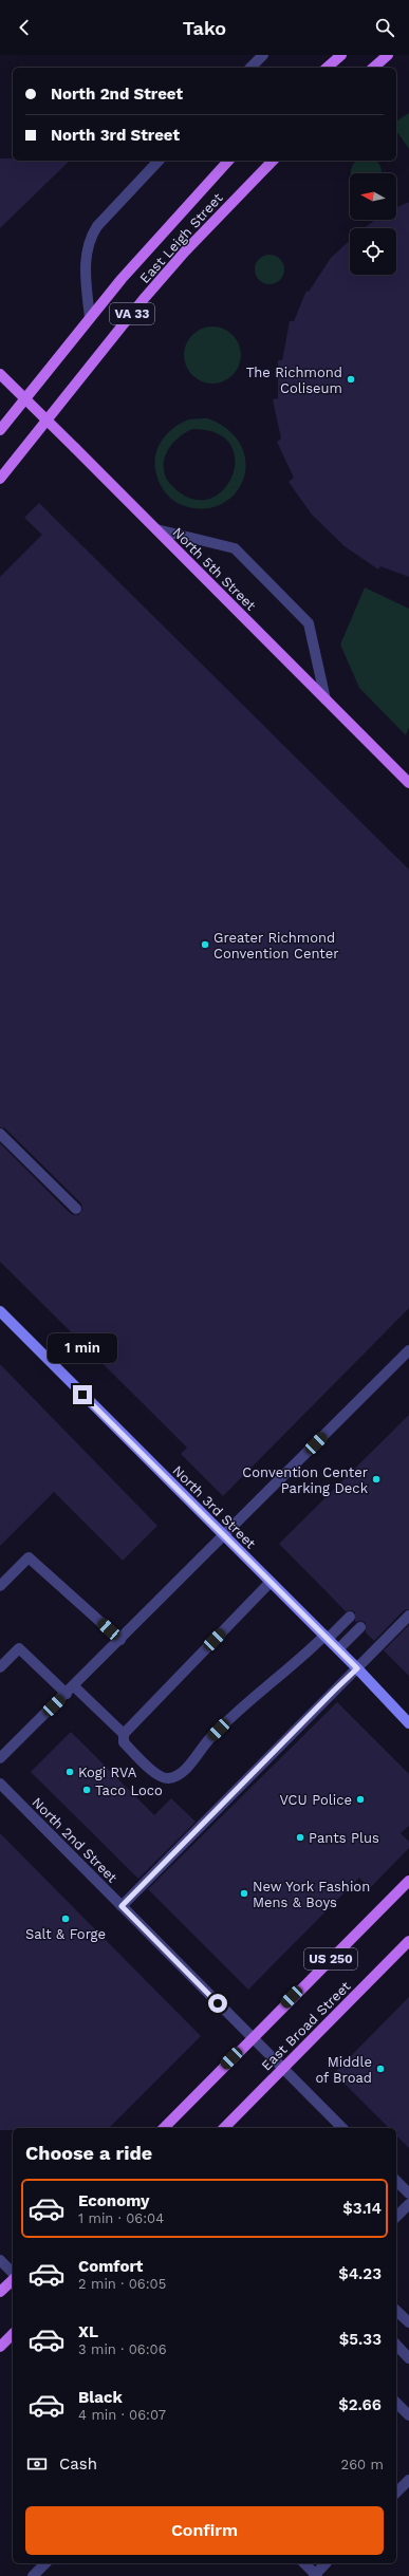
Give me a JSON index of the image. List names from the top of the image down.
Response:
{
  "streets": {
    "main road": [
      "East Leigh Street",
      "VA 33",
      "North 5th Street",
      "North 3rd Street",
      "US 250",
      "East Broad Street"
    ],
    "street": ["North 2nd Street"]
  },
  "crossings": [
    ["North 2nd Street", "East Broad Street"]
  ],
  "places": [
    "The Richmond Coliseum",
    "Greater Richmond Convention Center",
    "Convention Center Parking Deck",
    "Kogi RVA",
    "Taco Loco",
    "VCU Police",
    "Pants Plus",
    "New York Fashion Mens & Boys",
    "Salt & Forge",
    "Middle of Broad"
  ],
  "north": "left",
  "page": {
    "header": "Tako",
    "banner": ["North 2nd Street", "North 3rd Street"],
    "bubble": "1 min",
    "heading": "Choose a ride",
    "list": [
      {
        "name": "Economy",
        "note": "1 min · 06:04",
        "value": "$3.14"
      },
      {
        "name": "Comfort",
        "note": "2 min · 06:05",
        "value": "$4.23"
      },
      {
        "name": "XL",
        "note": "3 min · 06:06",
        "value": "$5.33"
      },
      {
        "name": "Black",
        "note": "4 min · 06:07",
        "value": "$2.66"
      }
    ],
    "pay": ["Cash", "260 m"],
    "buttons": "Confirm"
  }
}
